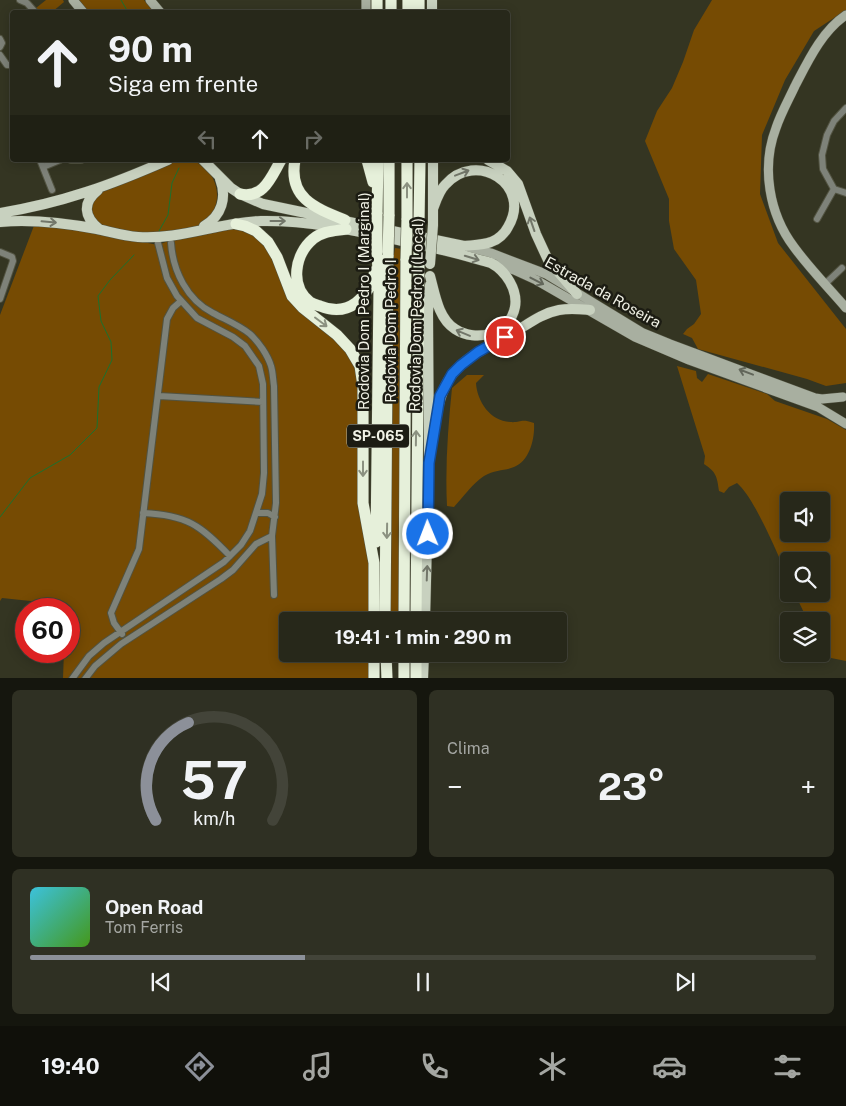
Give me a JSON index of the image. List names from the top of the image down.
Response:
{
  "streets": {
    "highway": ["Rodovia Dom Pedro I (Marginal)", "Rodovia Dom Pedro I", "SP-065"],
    "main road": ["Rodovia Dom Pedro I (Local)"],
    "street": ["Estrada da Roseira"]
  },
  "crossings": [
    ["Rodovia Dom Pedro I (Marginal)", "Rodovia Dom Pedro I"],
    ["Rodovia Dom Pedro I (Marginal)", "SP-065"]
  ],
  "page": {
    "turn": ["90 m", "Siga em frente"],
    "limit": "60",
    "trip": "19:41 · 1 min · 290 m",
    "tile": "Clima",
    "heat": ["−", "23°", "+"],
    "song": ["Open Road", "Tom Ferris"],
    "tabs": "19:40",
    "gauge": ["57", "km/h"]
  }
}
